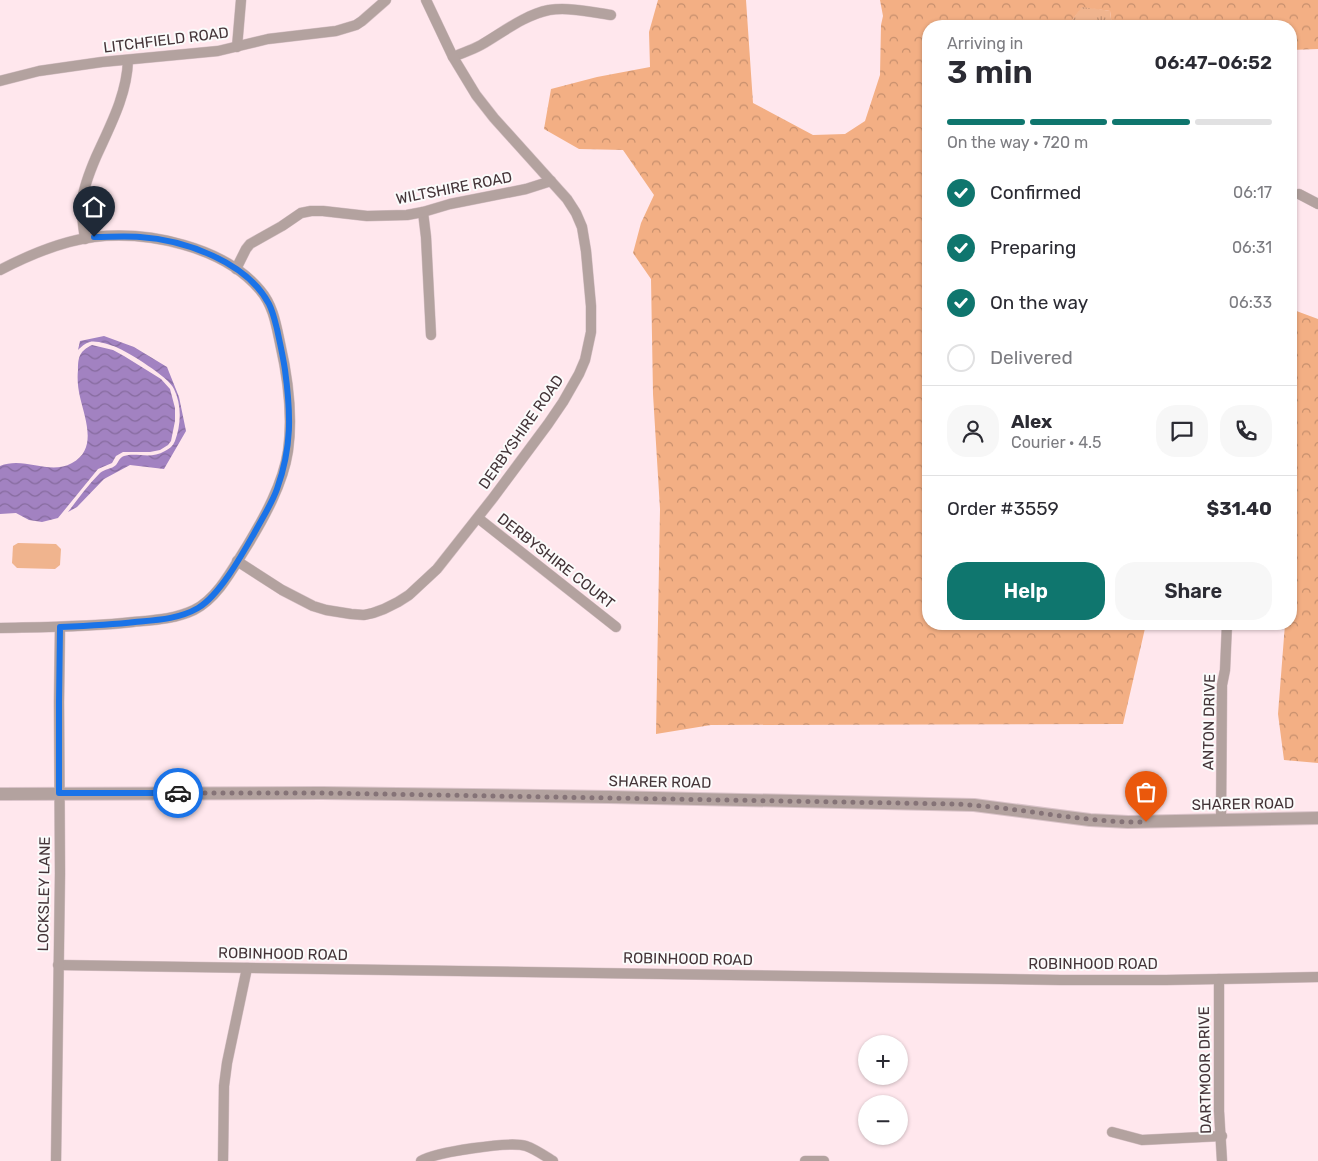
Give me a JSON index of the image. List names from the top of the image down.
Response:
{
  "streets": {
    "street": [
      "LITCHFIELD ROAD",
      "WILTSHIRE ROAD",
      "DERBYSHIRE ROAD",
      "DERBYSHIRE COURT",
      "ANTON DRIVE",
      "SHARER ROAD",
      "LOCKSLEY LANE",
      "ROBINHOOD ROAD",
      "DARTMOOR DRIVE"
    ]
  },
  "crossings": [
    ["WILTSHIRE ROAD", "DERBYSHIRE ROAD"],
    ["DERBYSHIRE ROAD", "DERBYSHIRE COURT"],
    ["ANTON DRIVE", "SHARER ROAD"],
    ["SHARER ROAD", "LOCKSLEY LANE"],
    ["LOCKSLEY LANE", "ROBINHOOD ROAD"],
    ["ROBINHOOD ROAD", "DARTMOOR DRIVE"]
  ],
  "page": {
    "heading": ["3 min", "Arriving in", "06:47–06:52"],
    "panel": [
      "Alex",
      "Courier · 4.5",
      "Order #3559",
      "$31.40"
    ],
    "bar": "On the way · 720 m",
    "list": [
      ["Confirmed", "06:17"],
      ["Preparing", "06:31"],
      ["On the way", "06:33"],
      "Delivered"
    ],
    "buttons": ["Help", "Share"],
    "map_buttons": ["+", "−"]
  }
}
